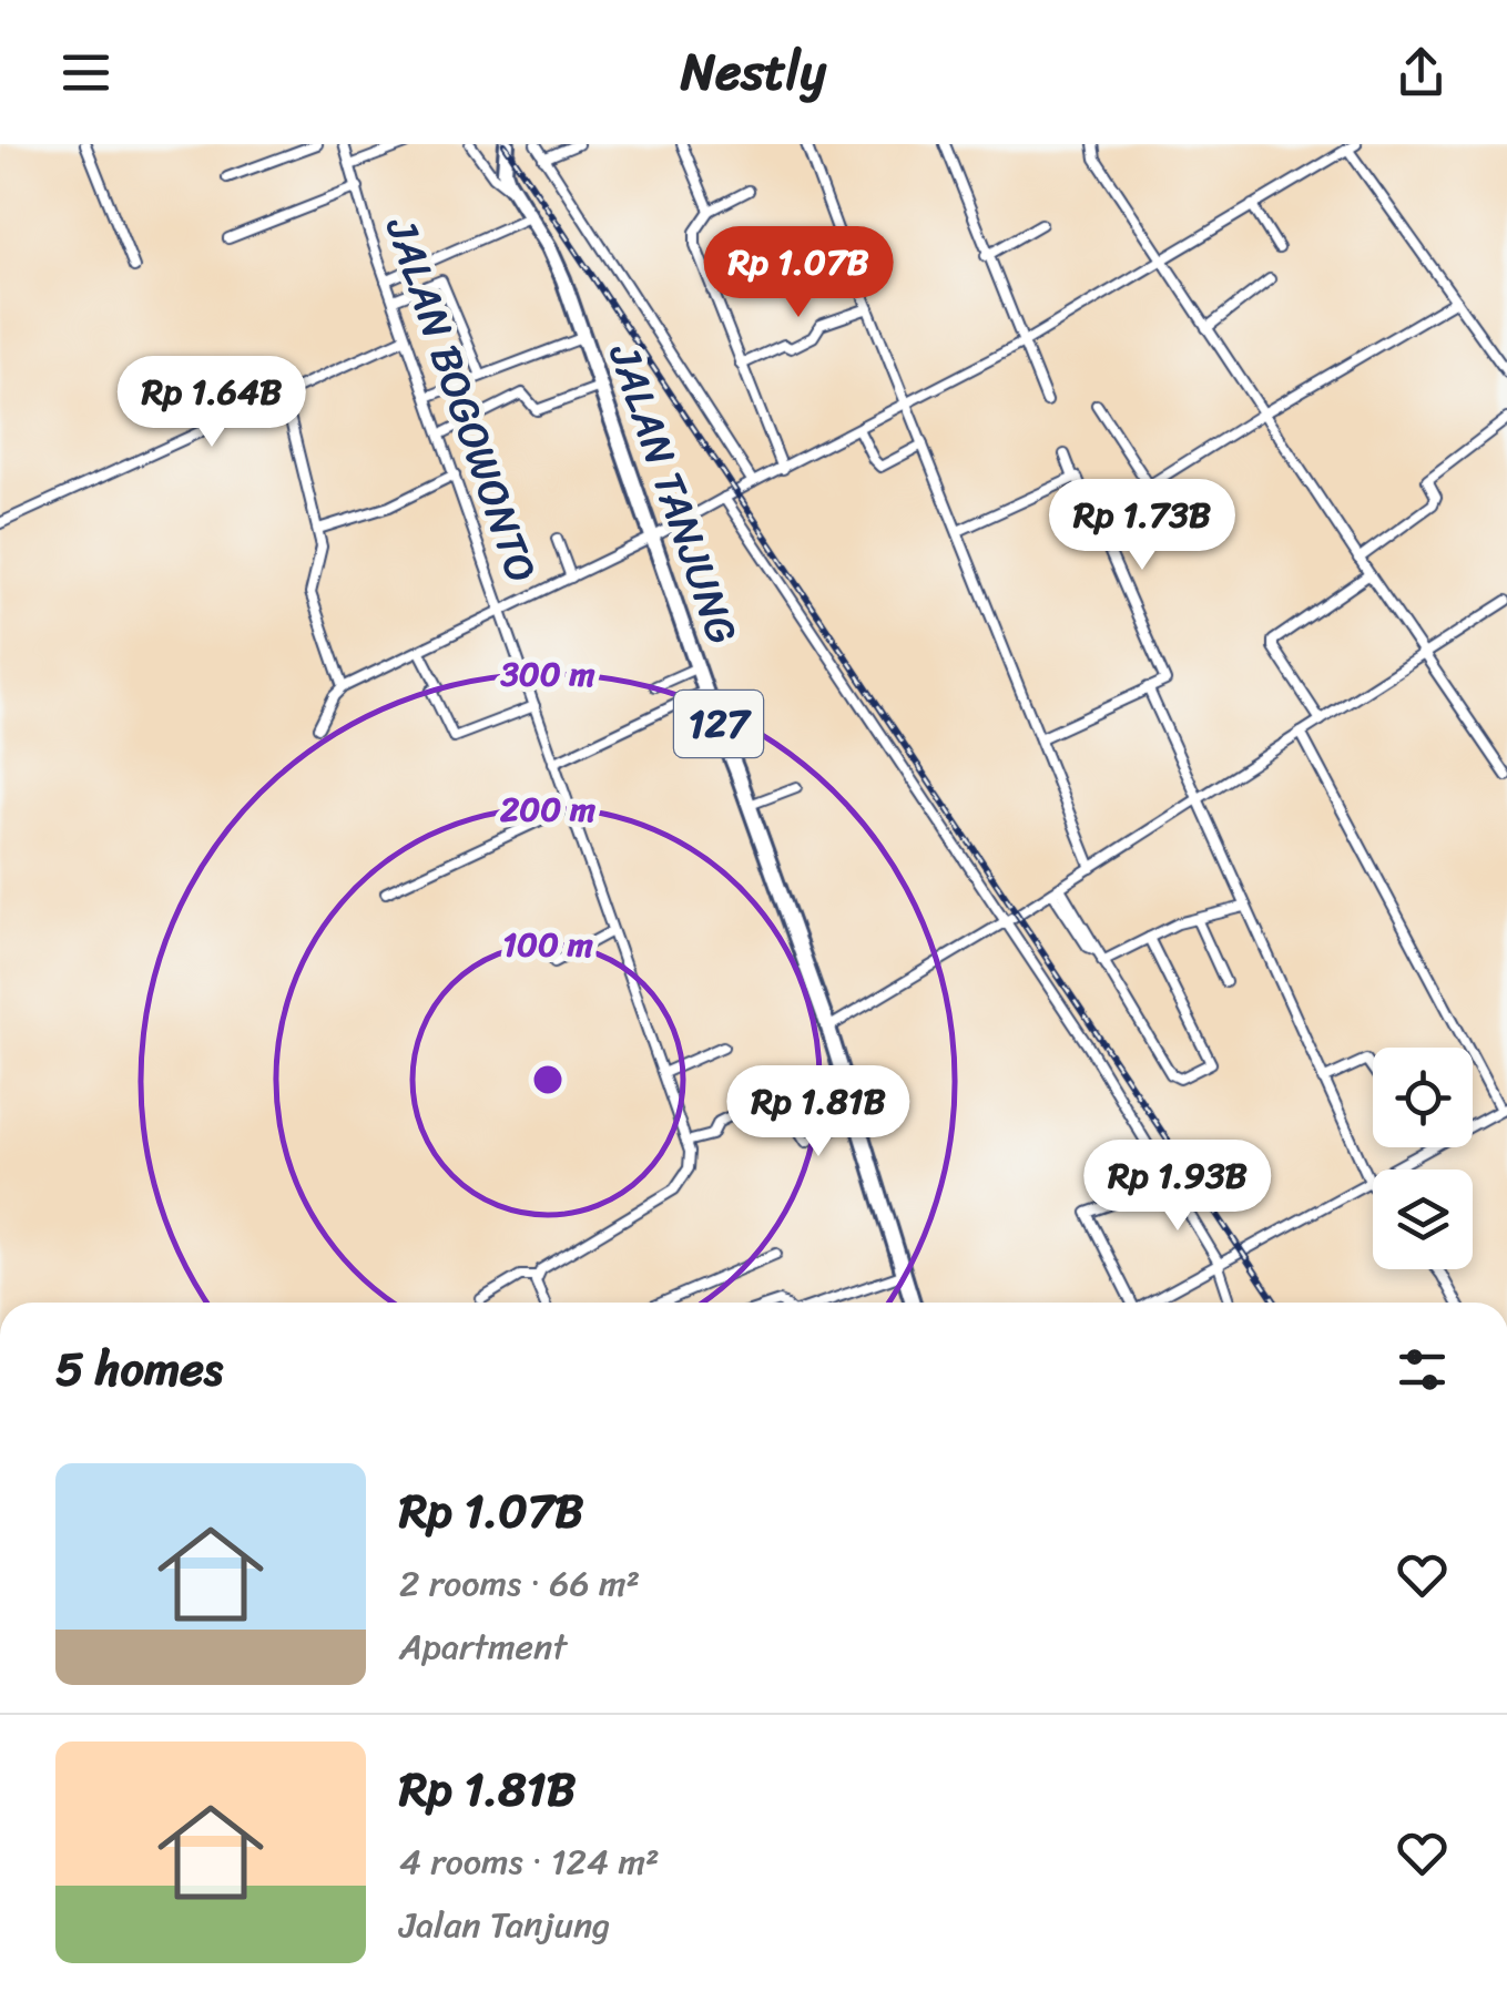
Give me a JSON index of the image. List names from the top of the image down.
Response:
{
  "streets": {
    "main road": ["JALAN TANJUNG", "127"],
    "street": ["JALAN BOGOWONTO"]
  },
  "crossings": [
    ["JALAN BOGOWONTO", "JALAN TANJUNG"]
  ],
  "page": {
    "header": "Nestly",
    "price": [
      "Rp 1.07B",
      "Rp 1.64B",
      "Rp 1.73B",
      "Rp 1.81B",
      "Rp 1.93B"
    ],
    "heading": "5 homes",
    "list": [
      {
        "name": "Rp 1.07B",
        "note": "2 rooms · 66 m² · Apartment"
      },
      {
        "name": "Rp 1.81B",
        "note": "4 rooms · 124 m² · Jalan Tanjung"
      }
    ]
  },
  "rings": ["300 m", "200 m", "100 m"]
}
